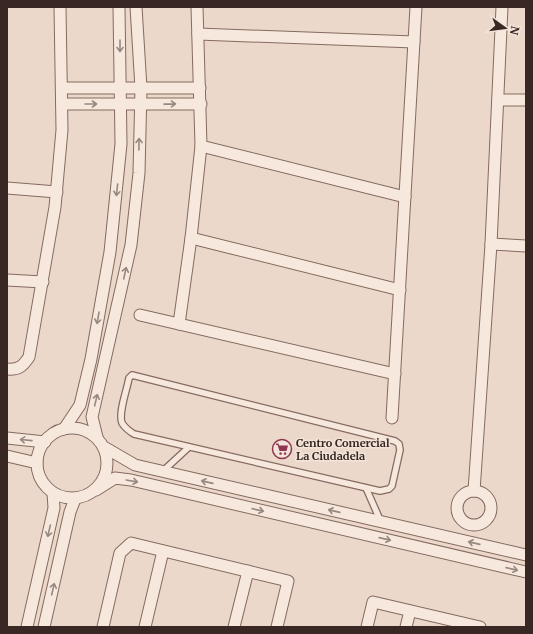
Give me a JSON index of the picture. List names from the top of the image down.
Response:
{
  "places": {
    "supermarket": ["Centro Comercial La Ciudadela"]
  },
  "north": "right"
}
